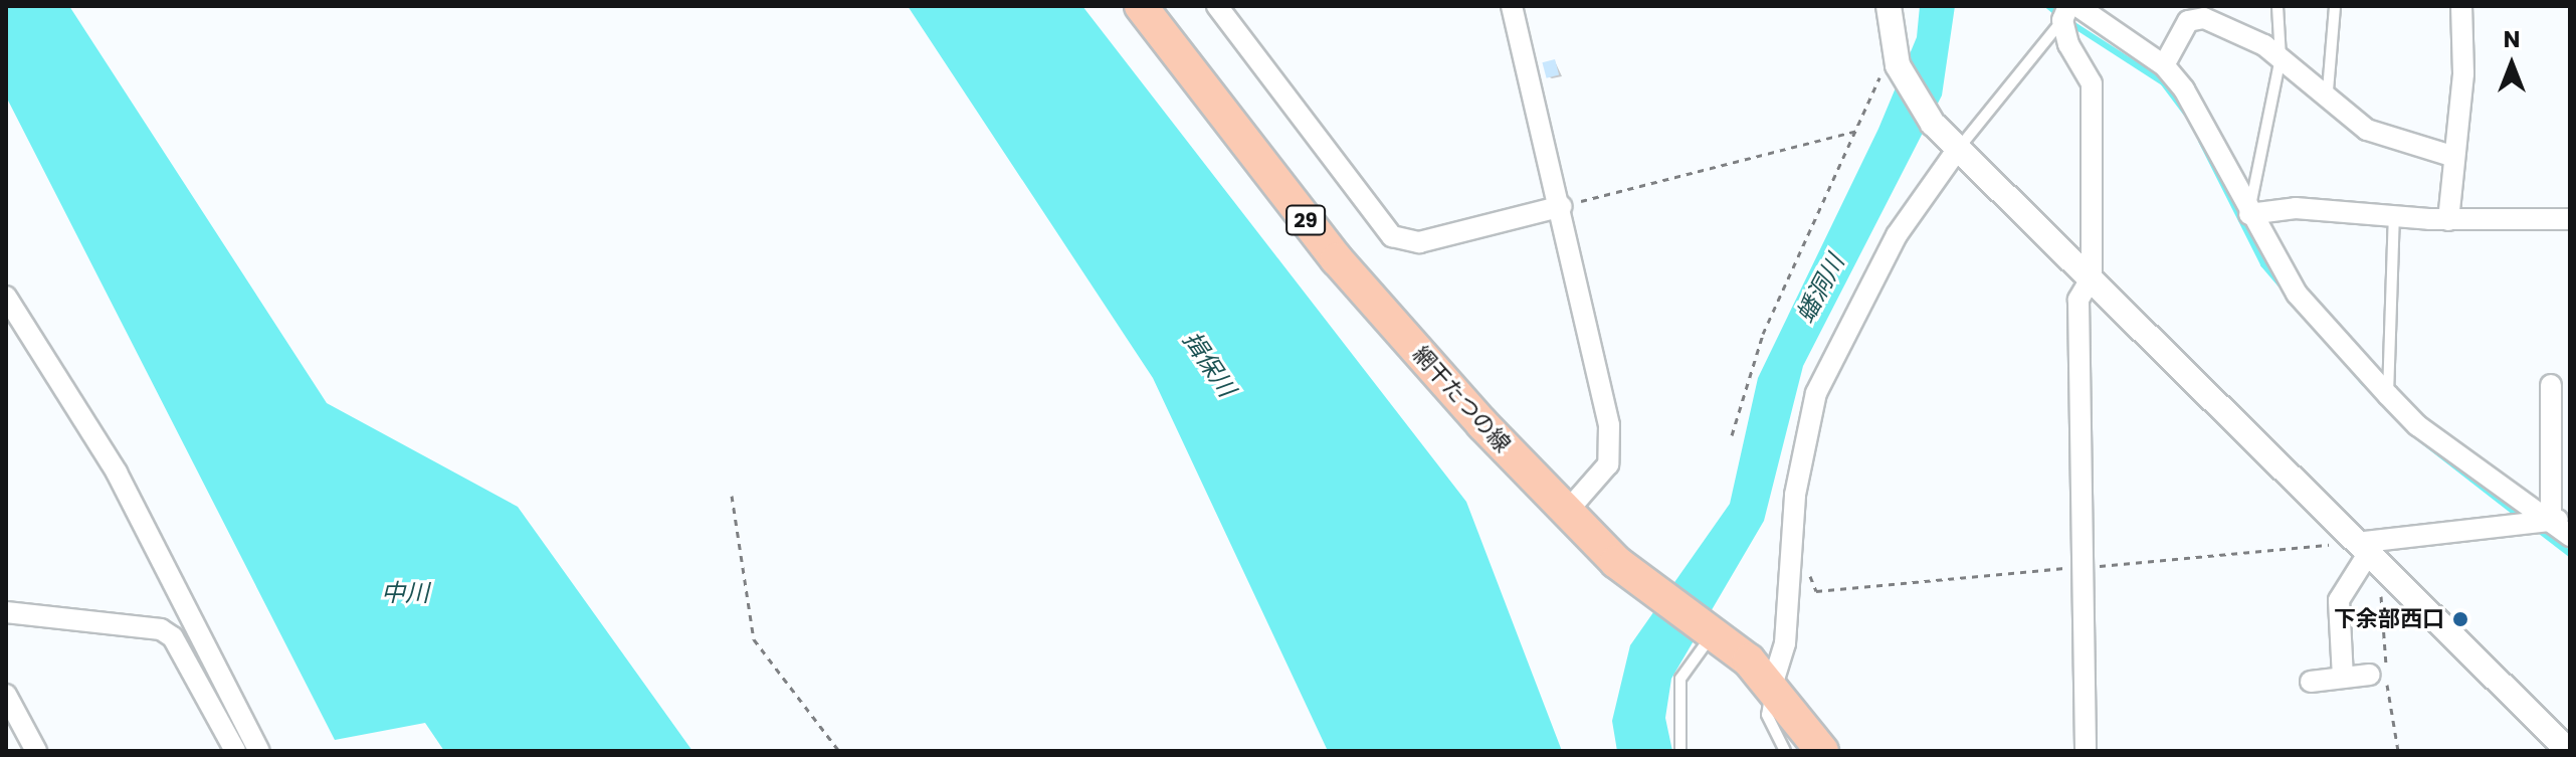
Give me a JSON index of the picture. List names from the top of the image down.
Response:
{
  "streets": {
    "main road": ["29", "網干たつの線"]
  },
  "water": ["蟠洞川", "揖保川", "中川"],
  "places": ["下余部西口"],
  "north": "top"
}
